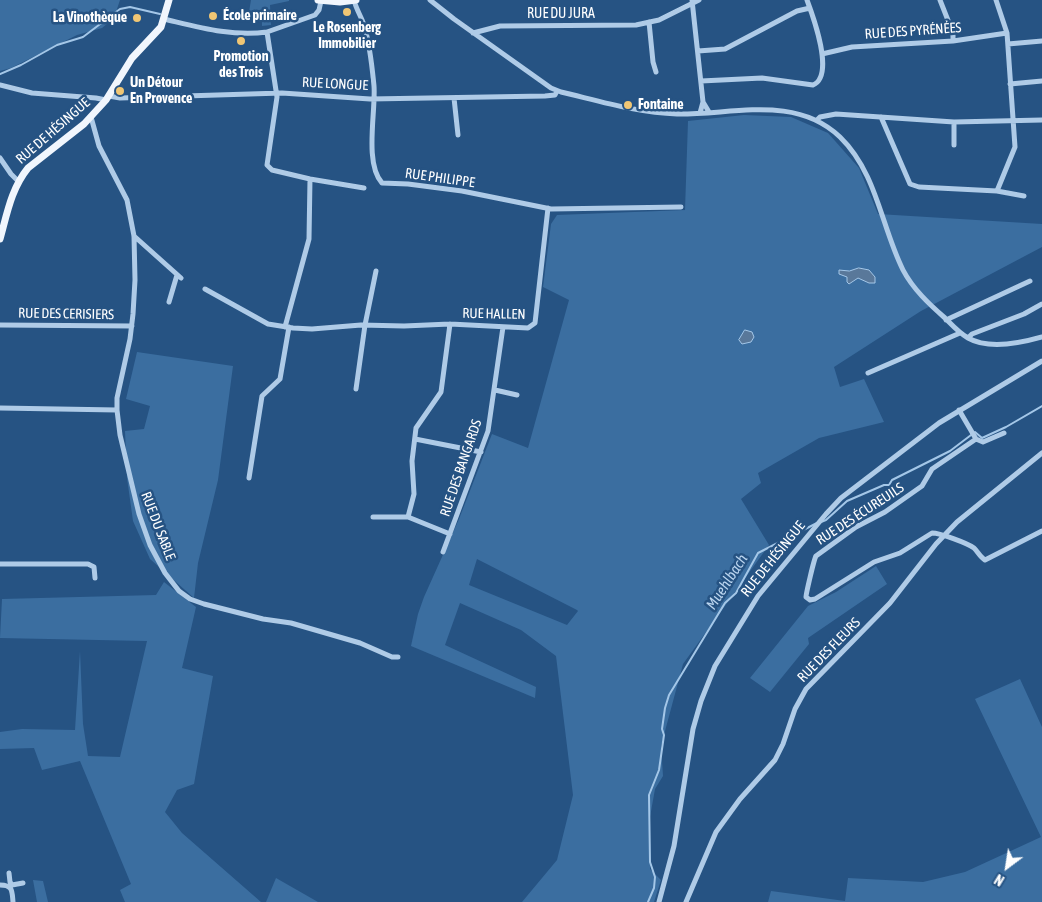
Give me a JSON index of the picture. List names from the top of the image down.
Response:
{
  "streets": {
    "main road": ["RUE DE HÉSINGUE"],
    "street": [
      "RUE DU JURA",
      "RUE DES PYRÉNÉES",
      "RUE LONGUE",
      "RUE PHILIPPE",
      "RUE DES CERISIERS",
      "RUE HALLEN",
      "RUE DES BANGARDS",
      "RUE DES ÉCUREUILS",
      "RUE DU SABLE",
      "RUE DES FLEURS"
    ]
  },
  "crossings": [
    ["RUE LONGUE", "RUE DE HÉSINGUE"],
    ["RUE LONGUE", "RUE PHILIPPE"],
    ["RUE DE HÉSINGUE", "RUE DU SABLE"],
    ["RUE PHILIPPE", "RUE HALLEN"],
    ["RUE DES CERISIERS", "RUE DU SABLE"],
    ["RUE HALLEN", "RUE DES BANGARDS"],
    ["RUE DES ÉCUREUILS", "RUE DES FLEURS"]
  ],
  "water": ["Muehlbach"],
  "places": [
    "Le Rosenberg Immobilier",
    "École primaire",
    "La Vinothèque",
    "Promotion des Trois",
    "Un Détour En Provence",
    "Fontaine"
  ],
  "north": "bottom left"
}
